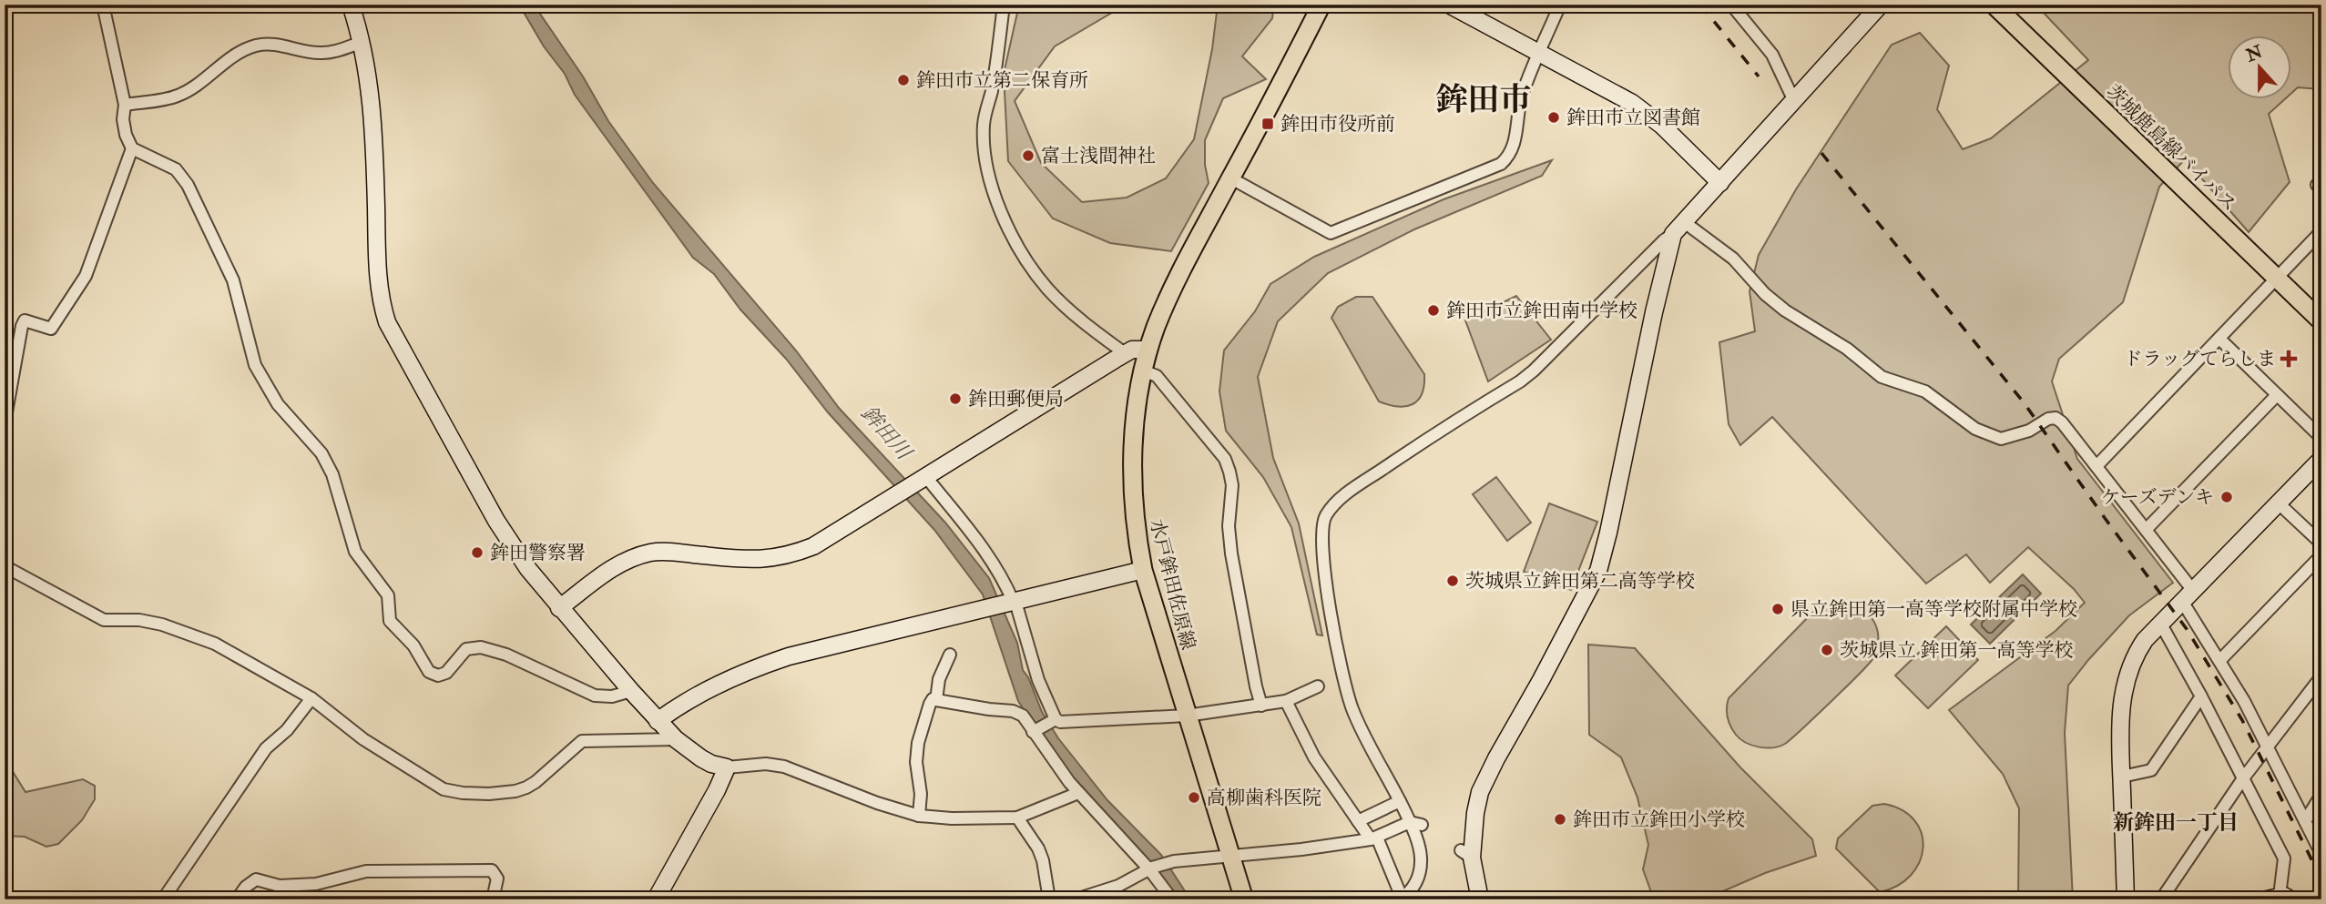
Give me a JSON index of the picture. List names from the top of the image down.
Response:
{
  "streets": {
    "main road": ["茨城鹿島線バイパス", "水戸鉾田佐原線"]
  },
  "districts": ["鉾田市", "新鉾田一丁目"],
  "water": ["鉾田川"],
  "places": {
    "other": [
      "鉾田市立第二保育所",
      "鉾田市立図書館",
      "富士浅間神社",
      "鉾田市立鉾田南中学校",
      "鉾田郵便局",
      "ケーズデンキ",
      "鉾田警察署",
      "茨城県立鉾田第二高等学校",
      "県立鉾田第一高等学校附属中学校",
      "茨城県立 鉾田第一高等学校",
      "高柳歯科医院",
      "鉾田市立鉾田小学校"
    ],
    "transit": ["鉾田市役所前"],
    "health": ["ドラッグてらしま"]
  },
  "north": "top"
}
